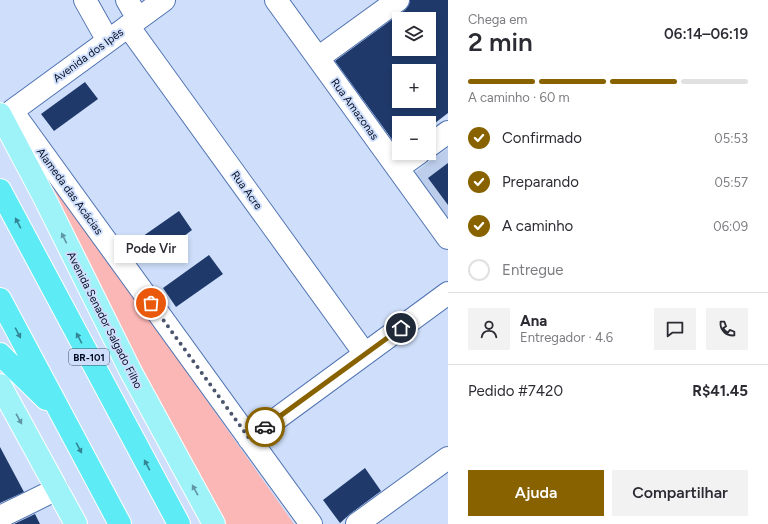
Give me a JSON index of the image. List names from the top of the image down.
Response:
{
  "streets": {
    "highway": ["BR-101"],
    "main road": ["Avenida Senador Salgado Filho"],
    "street": [
      "Avenida dos Ipês",
      "Rua Amazonas",
      "Rua Acre",
      "Alameda das Acácias"
    ]
  },
  "crossings": [
    ["Avenida dos Ipês", "Rua Acre"],
    ["Avenida dos Ipês", "Alameda das Acácias"],
    ["Avenida dos Ipês", "Avenida Senador Salgado Filho"],
    ["Alameda das Acácias", "Avenida Senador Salgado Filho"]
  ],
  "places": ["Pode Vir"],
  "page": {
    "heading": ["2 min", "Chega em", "06:14–06:19"],
    "panel": [
      "Ana",
      "Entregador · 4.6",
      "Pedido #7420",
      "R$41.45"
    ],
    "map_buttons": ["+", "−"],
    "bar": "A caminho · 60 m",
    "list": [
      ["Confirmado", "05:53"],
      ["Preparando", "05:57"],
      ["A caminho", "06:09"],
      "Entregue"
    ],
    "bubble": "Pode Vir",
    "buttons": ["Ajuda", "Compartilhar"]
  }
}
